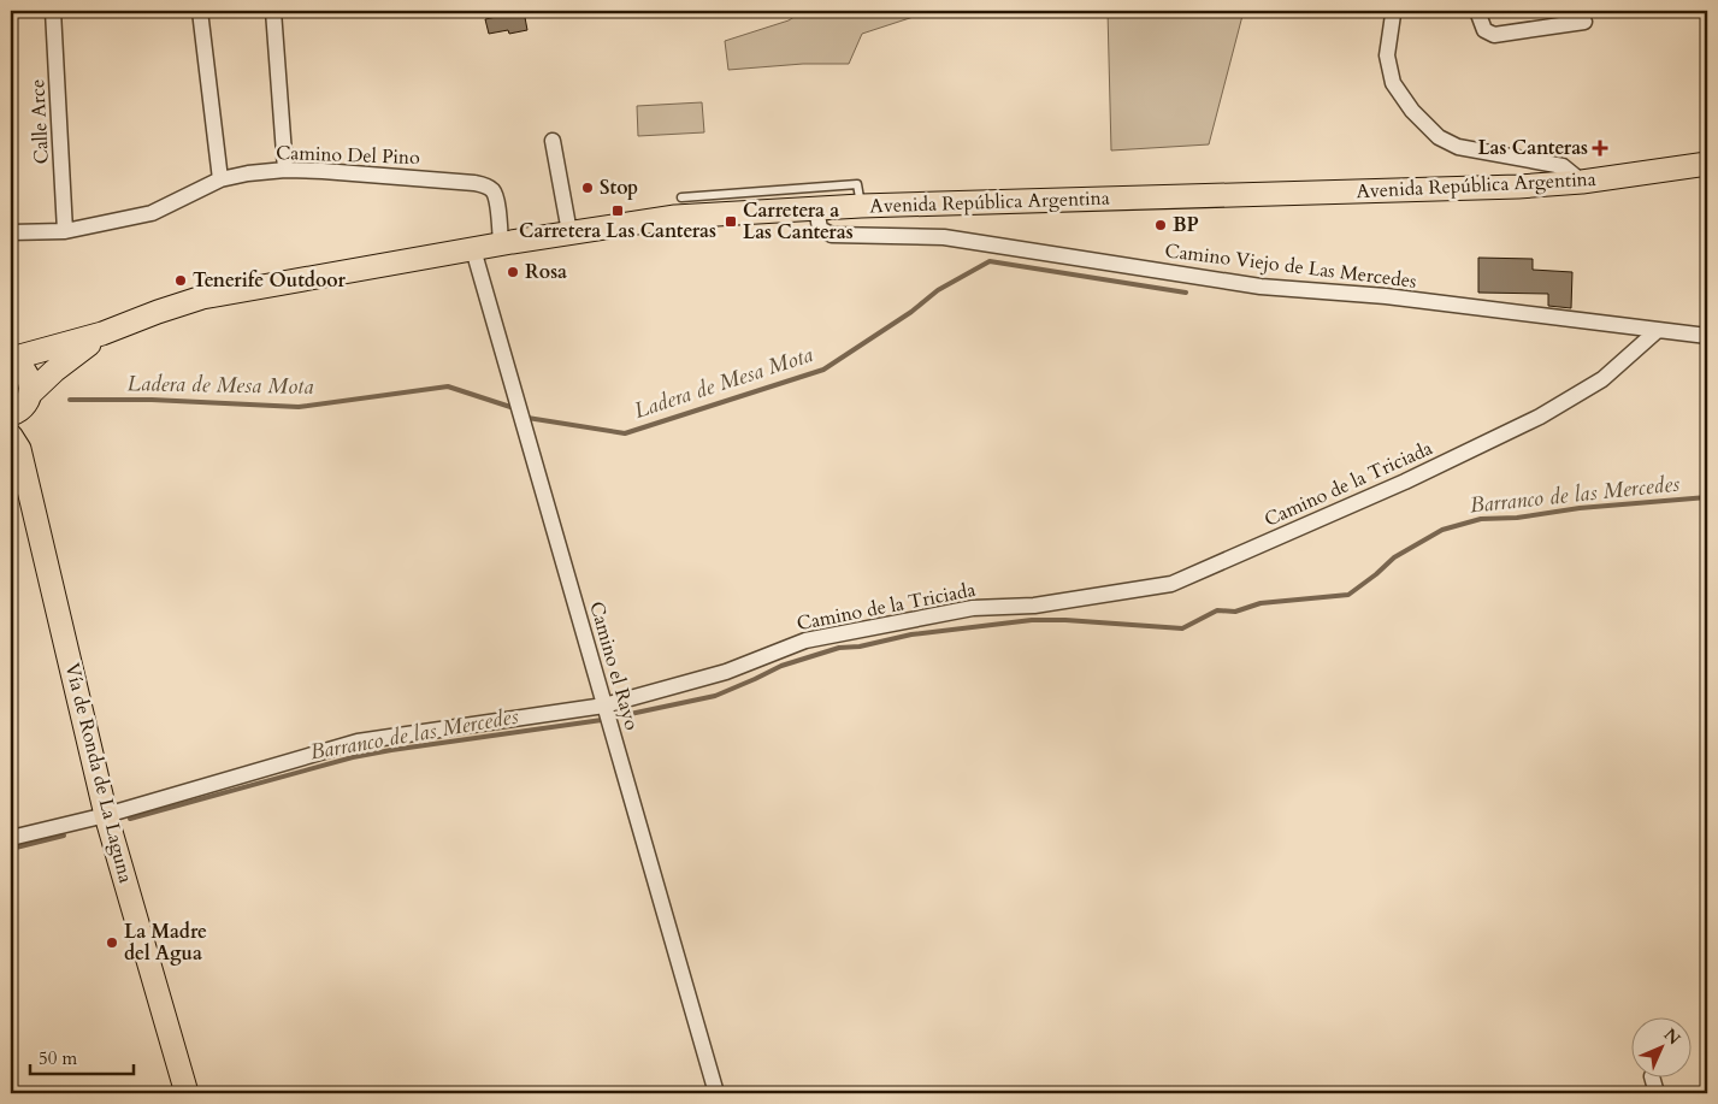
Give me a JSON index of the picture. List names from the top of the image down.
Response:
{
  "streets": {
    "main road": ["Avenida República Argentina", "Vía de Ronda de La Laguna"],
    "street": [
      "Calle Arce",
      "Camino Del Pino",
      "Camino Viejo de Las Mercedes",
      "Camino de la Triciada",
      "Camino el Rayo"
    ]
  },
  "crossings": [
    ["Calle Arce", "Camino Del Pino"],
    ["Camino Del Pino", "Avenida República Argentina"],
    ["Avenida República Argentina", "Camino Viejo de Las Mercedes"],
    ["Avenida República Argentina", "Camino el Rayo"],
    ["Avenida República Argentina", "Vía de Ronda de La Laguna"],
    ["Camino Viejo de Las Mercedes", "Camino de la Triciada"],
    ["Camino de la Triciada", "Camino el Rayo"],
    ["Camino de la Triciada", "Vía de Ronda de La Laguna"]
  ],
  "water": ["Ladera de Mesa Mota", "Barranco de las Mercedes"],
  "places": {
    "health": ["Las Canteras"],
    "other": [
      "Stop",
      "BP",
      "Rosa",
      "Tenerife Outdoor",
      "La Madre del Agua"
    ],
    "transit": ["Carretera Las Canteras", "Carretera a Las Canteras"]
  },
  "scale_bar": "50 m",
  "north": "top right"
}
